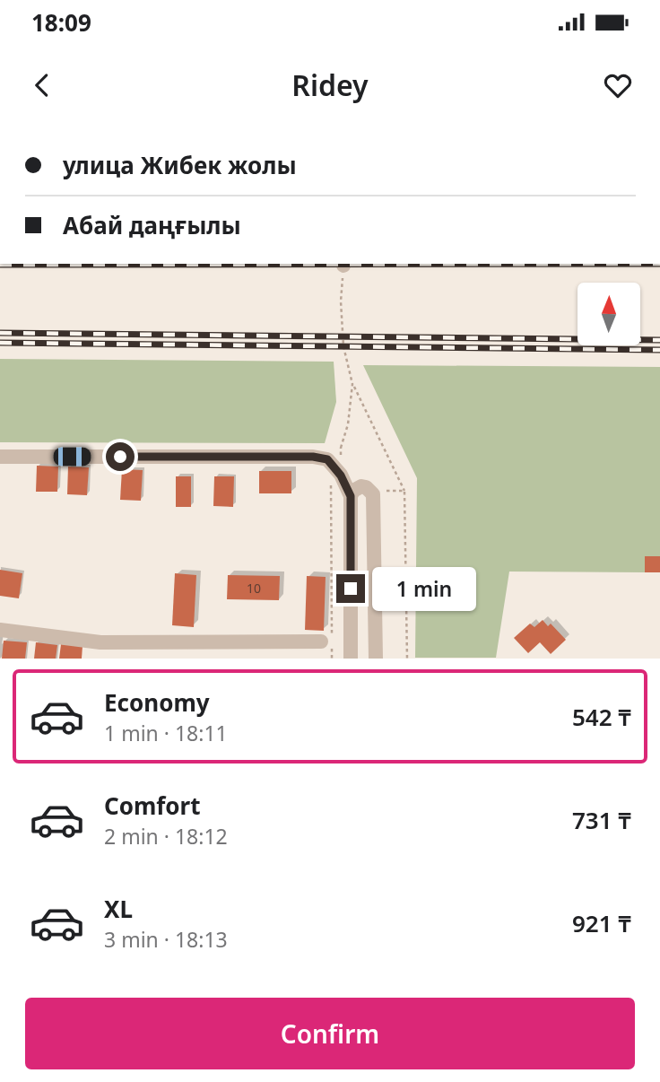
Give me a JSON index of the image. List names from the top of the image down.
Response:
{
  "house_numbers": ["10"],
  "north": "top",
  "page": {
    "status": "18:09",
    "header": "Ridey",
    "banner": ["улица Жибек жолы", "Абай даңғылы"],
    "bubble": "1 min",
    "list": [
      {
        "name": "Economy",
        "note": "1 min · 18:11",
        "value": "542 ₸"
      },
      {
        "name": "Comfort",
        "note": "2 min · 18:12",
        "value": "731 ₸"
      },
      {
        "name": "XL",
        "note": "3 min · 18:13",
        "value": "921 ₸"
      }
    ],
    "buttons": "Confirm"
  }
}
